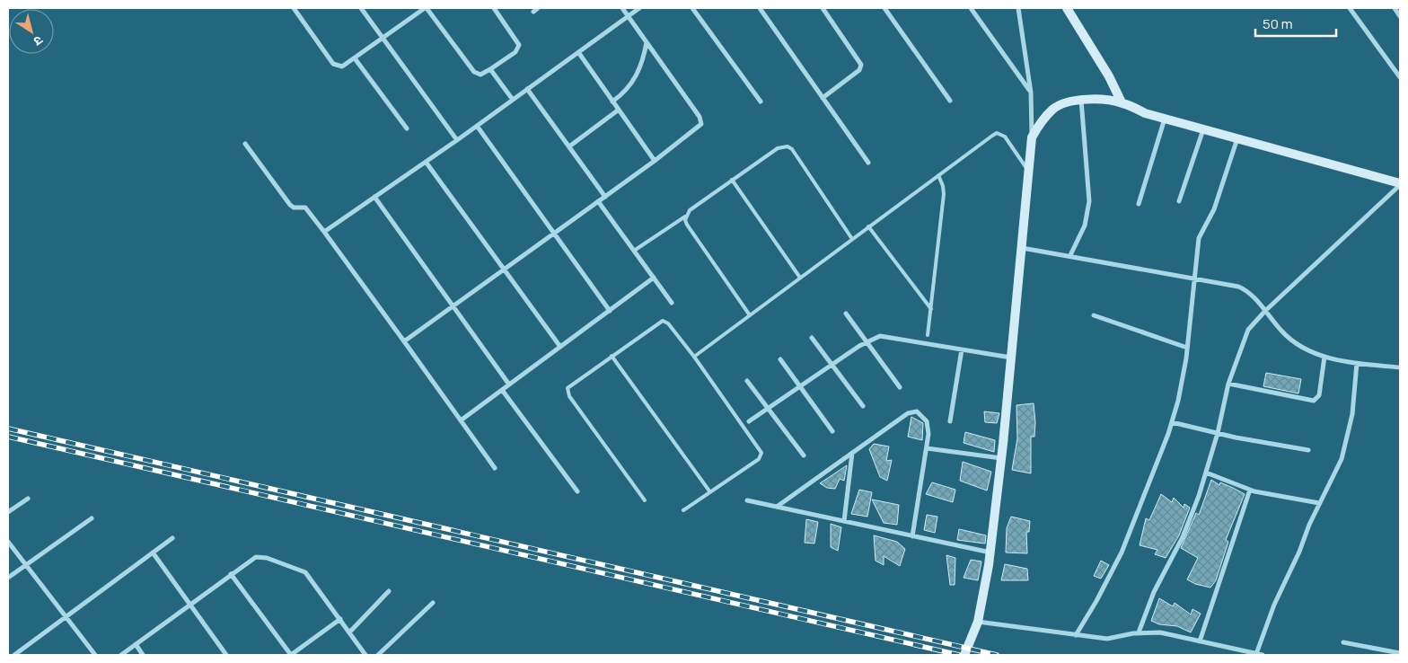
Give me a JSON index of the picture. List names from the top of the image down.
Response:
{
  "scale_bar": "50 m",
  "north": "bottom right"
}
